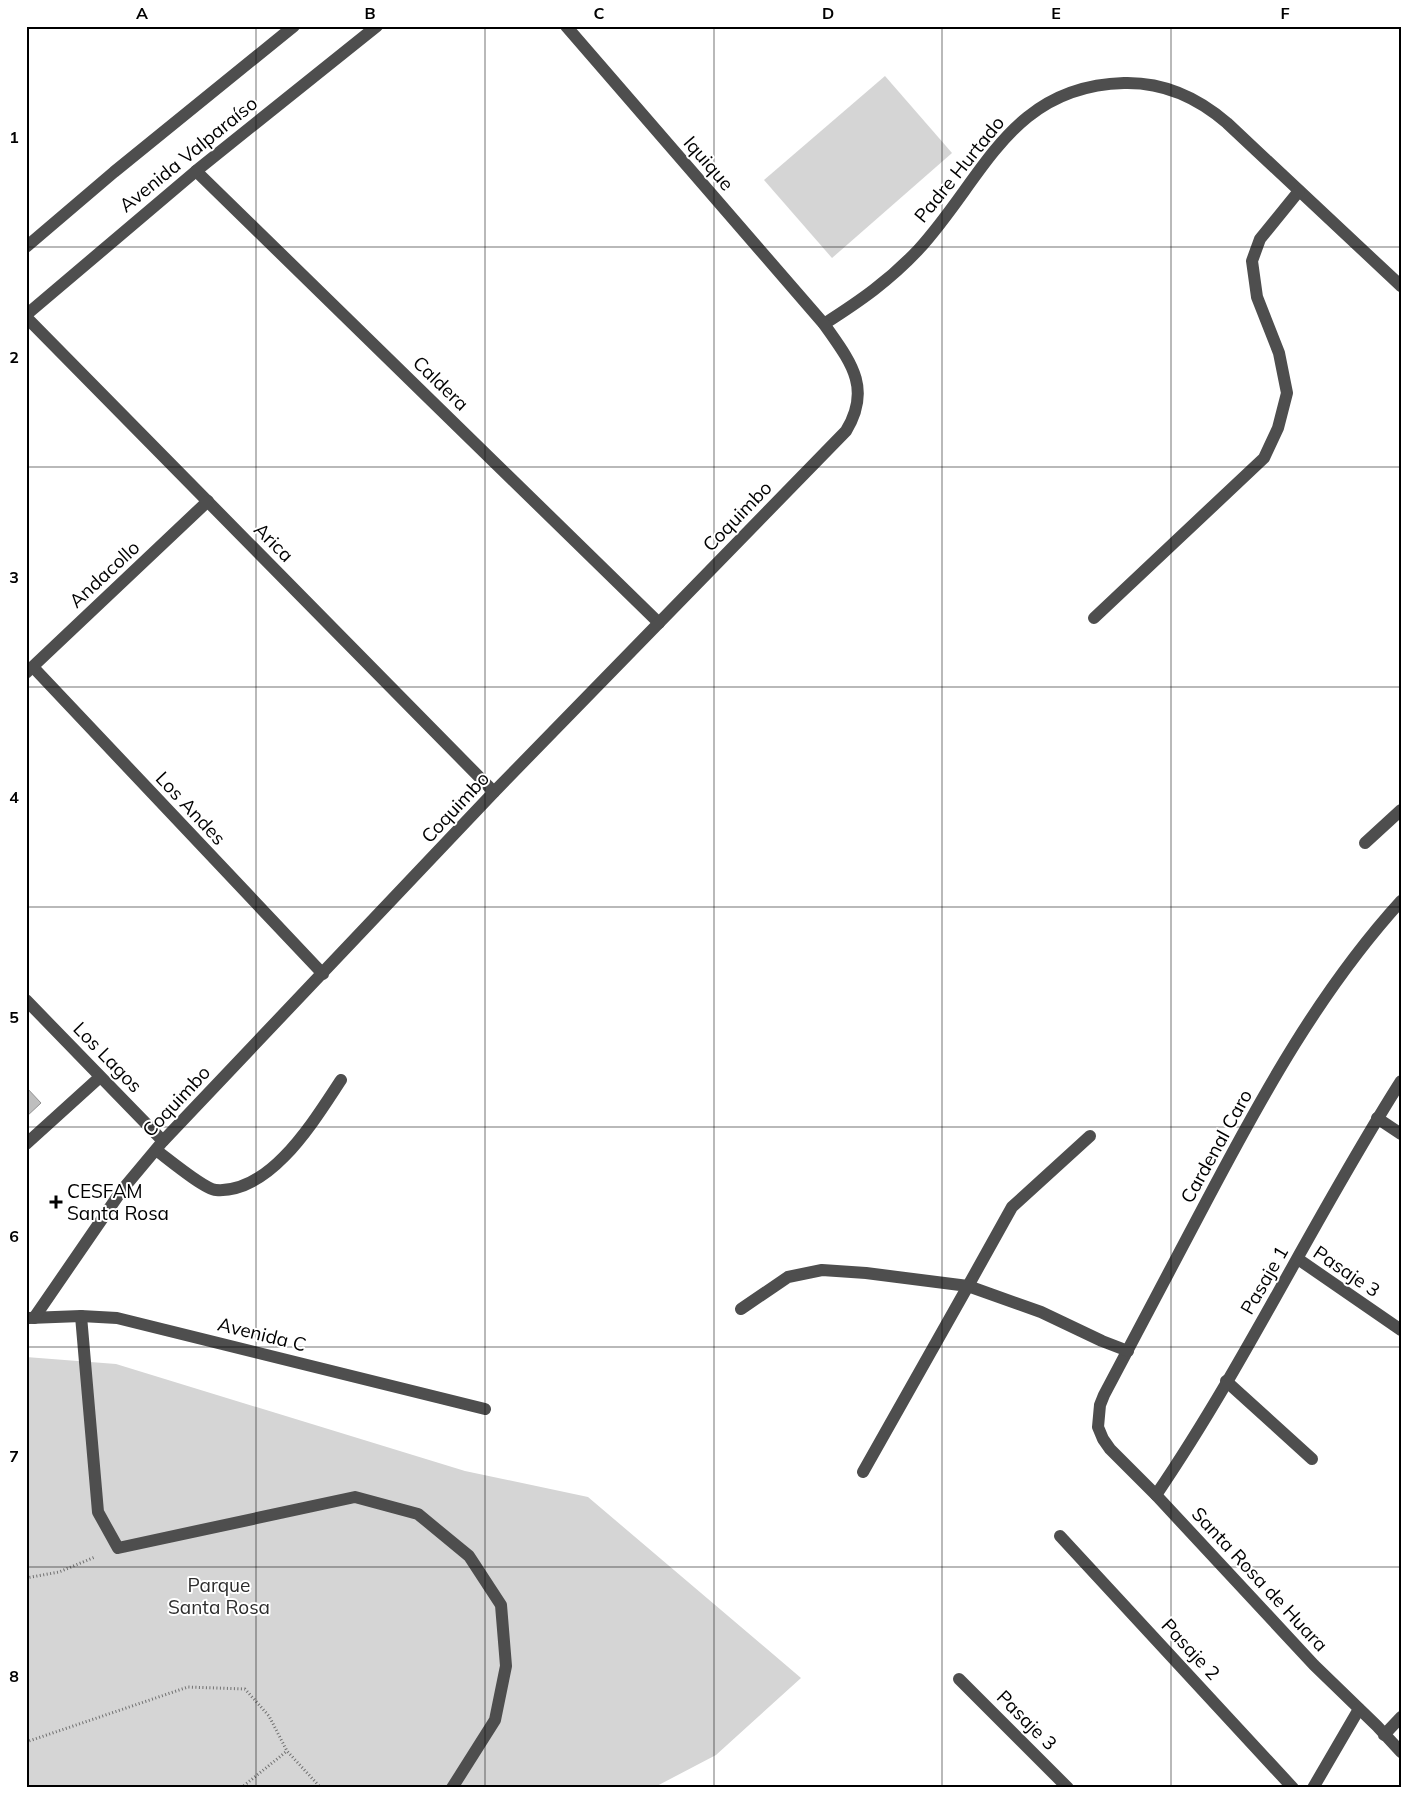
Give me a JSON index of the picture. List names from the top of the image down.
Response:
{
  "streets": {
    "street": [
      "Avenida Valparaíso",
      "Iquique",
      "Padre Hurtado",
      "Caldera",
      "Coquimbo",
      "Arica",
      "Andacollo",
      "Los Andes",
      "Los Lagos",
      "Cardenal Caro",
      "Pasaje 3",
      "Pasaje 1",
      "Avenida C",
      "Santa Rosa de Huara",
      "Pasaje 2"
    ]
  },
  "crossings": [
    ["Avenida Valparaíso", "Caldera"],
    ["Avenida Valparaíso", "Arica"],
    ["Iquique", "Padre Hurtado"],
    ["Iquique", "Coquimbo"],
    ["Padre Hurtado", "Coquimbo"],
    ["Caldera", "Coquimbo"],
    ["Coquimbo", "Arica"],
    ["Coquimbo", "Los Andes"],
    ["Coquimbo", "Los Lagos"],
    ["Coquimbo", "Avenida C"],
    ["Arica", "Andacollo"],
    ["Andacollo", "Los Andes"],
    ["Cardenal Caro", "Santa Rosa de Huara"],
    ["Pasaje 3", "Pasaje 1"],
    ["Pasaje 1", "Santa Rosa de Huara"]
  ],
  "parks": ["Parque Santa Rosa"],
  "places": {
    "health": ["CESFAM Santa Rosa"]
  },
  "grid": {
    "columns": [
      "A",
      "B",
      "C",
      "D",
      "E",
      "F"
    ],
    "rows": [
      "1",
      "2",
      "3",
      "4",
      "5",
      "6",
      "7",
      "8"
    ]
  }
}
